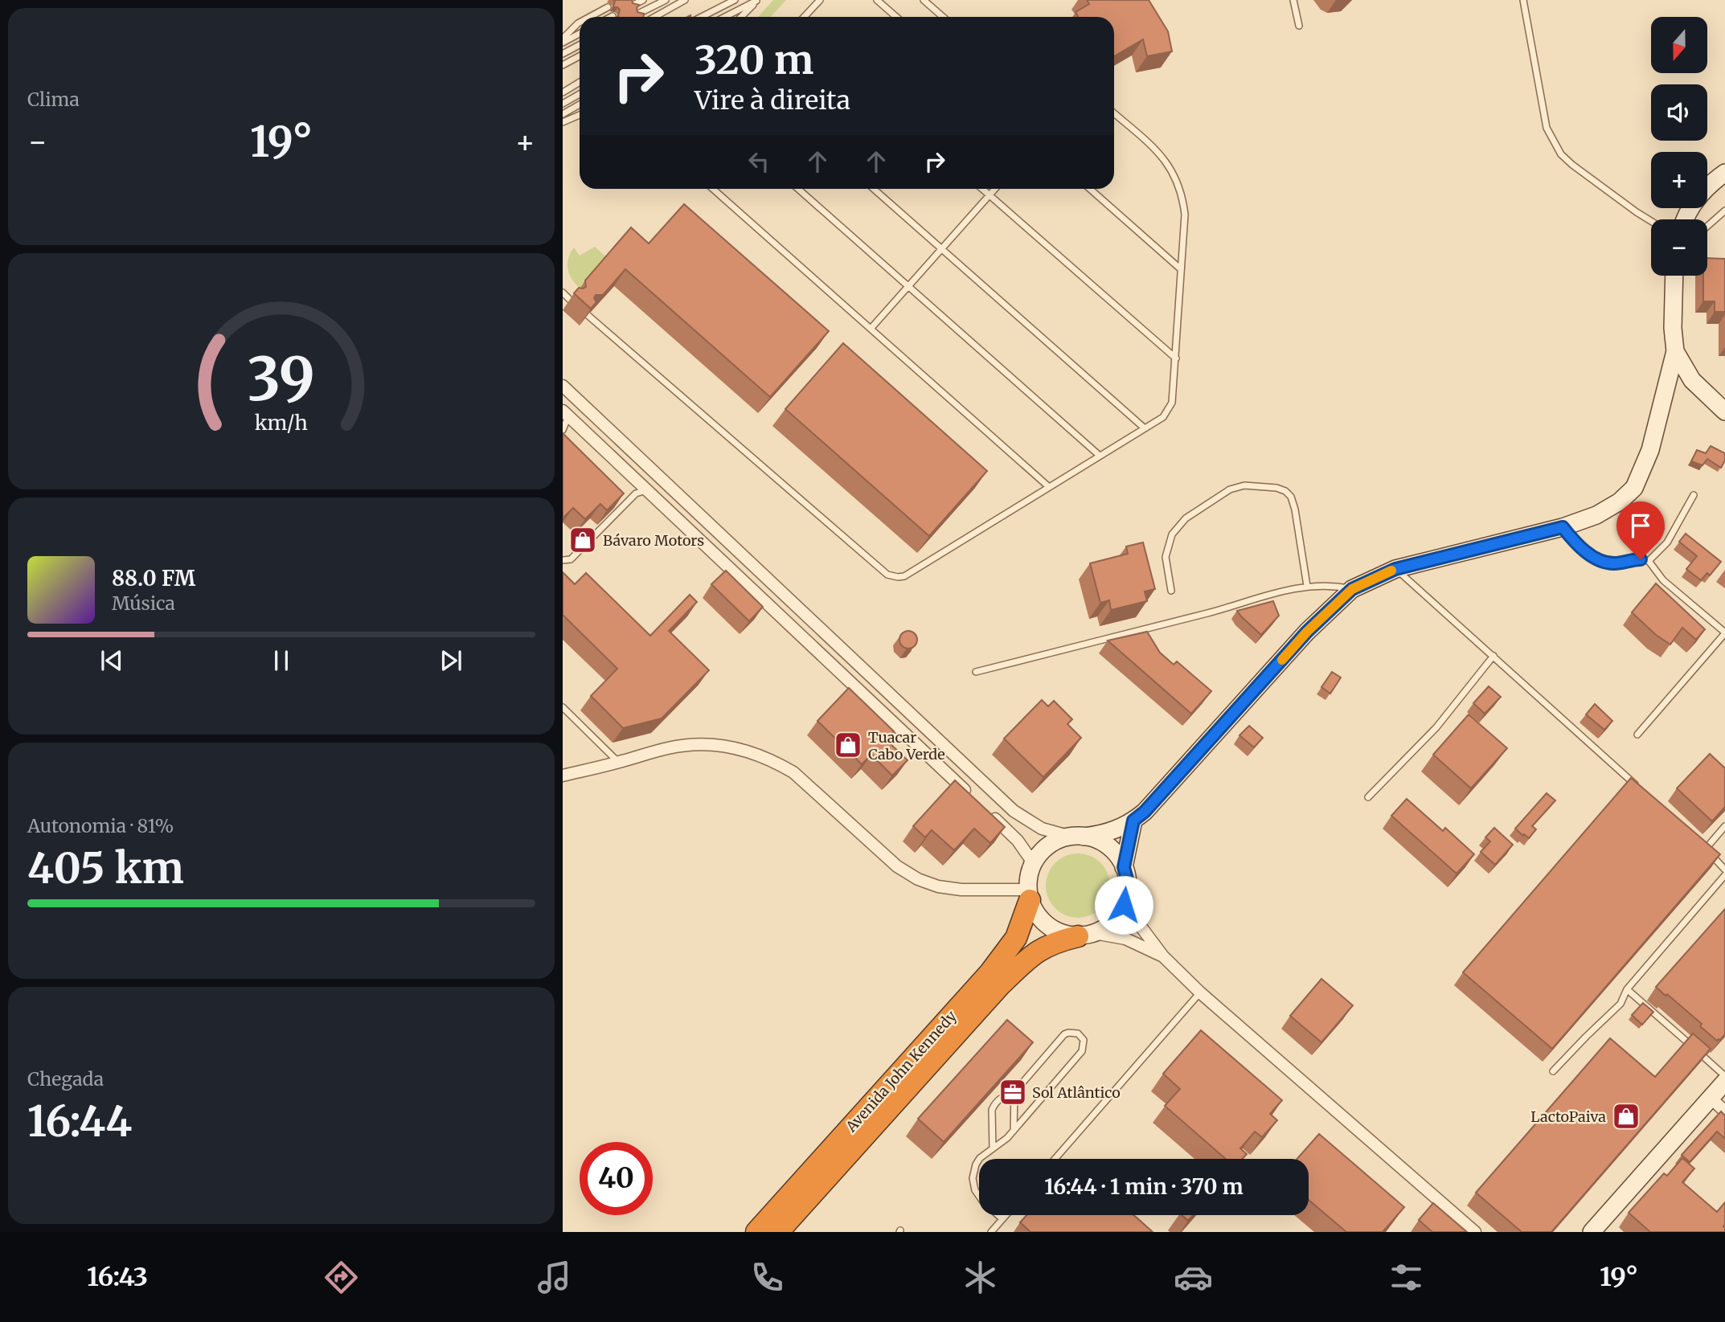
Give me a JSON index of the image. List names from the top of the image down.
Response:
{
  "streets": {
    "highway": ["Avenida John Kennedy"]
  },
  "places": {
    "shop": ["Bávaro Motors", "Tuacar Cabo Verde", "LactoPaiva"],
    "office": ["Sol Atlântico"]
  },
  "north": "bottom",
  "page": {
    "tile": [
      "Clima",
      ["Autonomia · 81%", "405 km"],
      ["Chegada", "16:44"]
    ],
    "map_buttons": ["+", "−"],
    "turn": ["320 m", "Vire à direita"],
    "heat": ["−", "19°", "+"],
    "song": ["88.0 FM", "Música"],
    "limit": "40",
    "trip": "16:44 · 1 min · 370 m",
    "tabs": ["16:43", "19°"],
    "gauge": ["39", "km/h"]
  }
}
